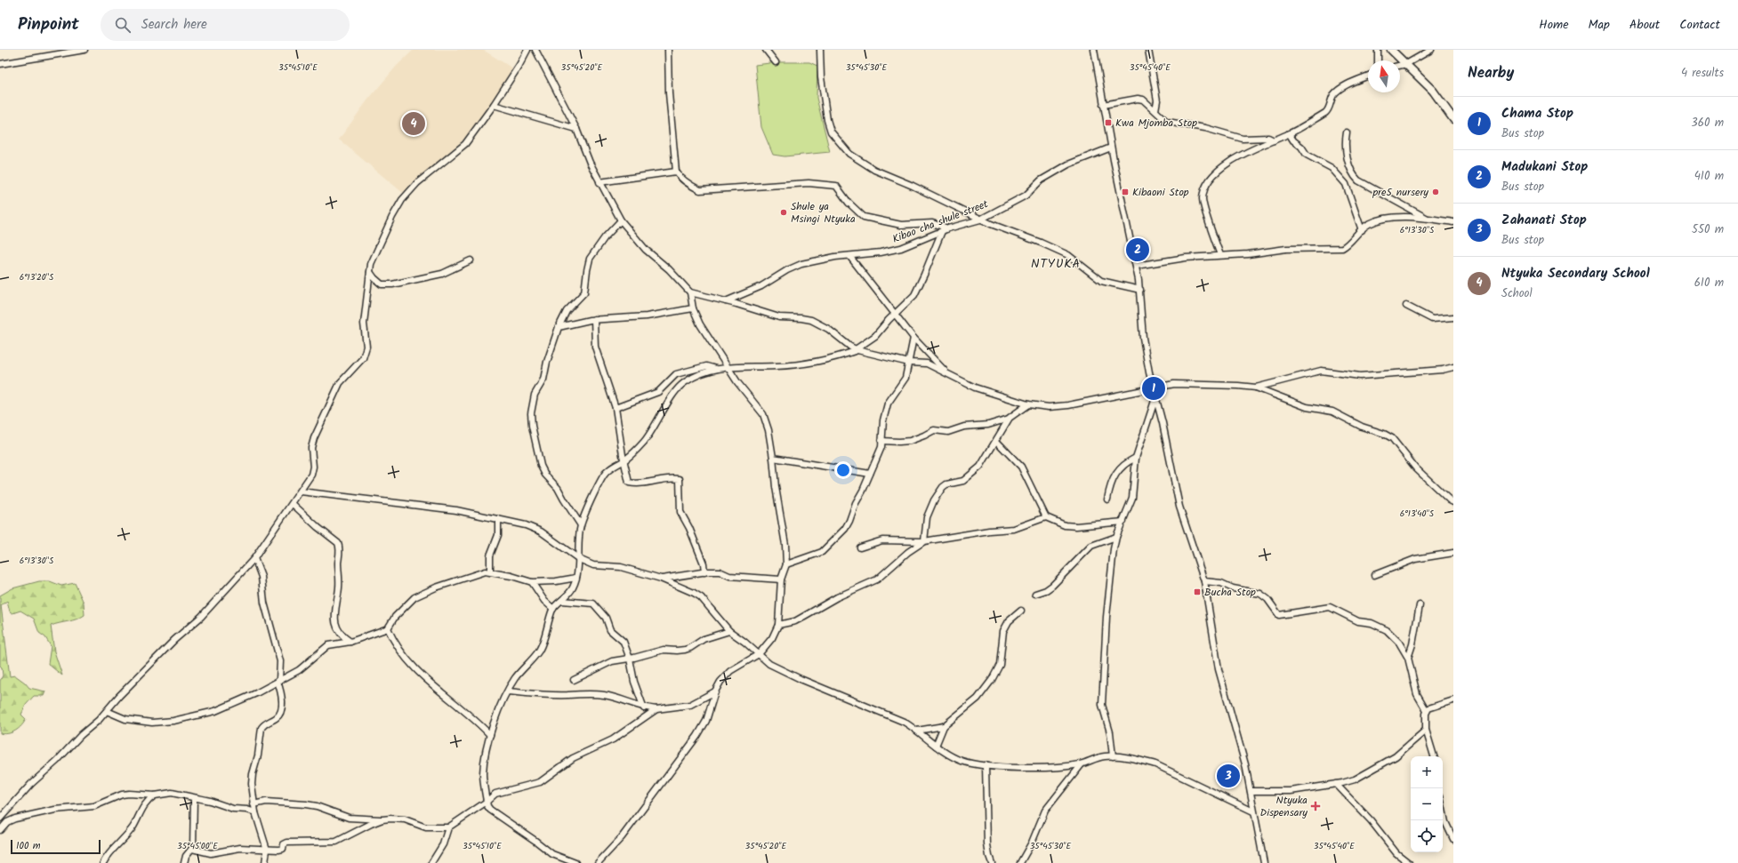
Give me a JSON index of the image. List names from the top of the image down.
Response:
{
  "streets": {
    "street": ["Kibao cha shule street"]
  },
  "districts": ["NTYUKA"],
  "places": {
    "transit": ["Kwa Mjomba Stop", "Kibaoni Stop", "Bucha Stop"],
    "other": ["pre5 nursery", "Shule ya Msingi Ntyuka"],
    "health": ["Ntyuka Dispensary"]
  },
  "scale_bar": "100 m",
  "north": "top",
  "page": {
    "header": "Pinpoint",
    "search": "Search here",
    "nav": [
      "Home",
      "Map",
      "About",
      "Contact"
    ],
    "heading": ["Nearby", "4 results"],
    "list": [
      {
        "mark": "1",
        "name": "Chama Stop",
        "note": "Bus stop",
        "value": "360 m"
      },
      {
        "mark": "2",
        "name": "Madukani Stop",
        "note": "Bus stop",
        "value": "410 m"
      },
      {
        "mark": "3",
        "name": "Zahanati Stop",
        "note": "Bus stop",
        "value": "550 m"
      },
      {
        "mark": "4",
        "name": "Ntyuka Secondary School",
        "note": "School",
        "value": "610 m"
      }
    ],
    "pins": [
      "4",
      "2",
      "1",
      "3"
    ],
    "map_buttons": ["+", "−"],
    "scale": "100 m"
  },
  "coordinates": [
    "35°45'10\"E",
    "35°45'20\"E",
    "35°45'30\"E",
    "35°45'40\"E",
    "6°13'30\"S",
    "6°13'20\"S",
    "6°13'40\"S",
    "35°45'00\"E"
  ]
}
